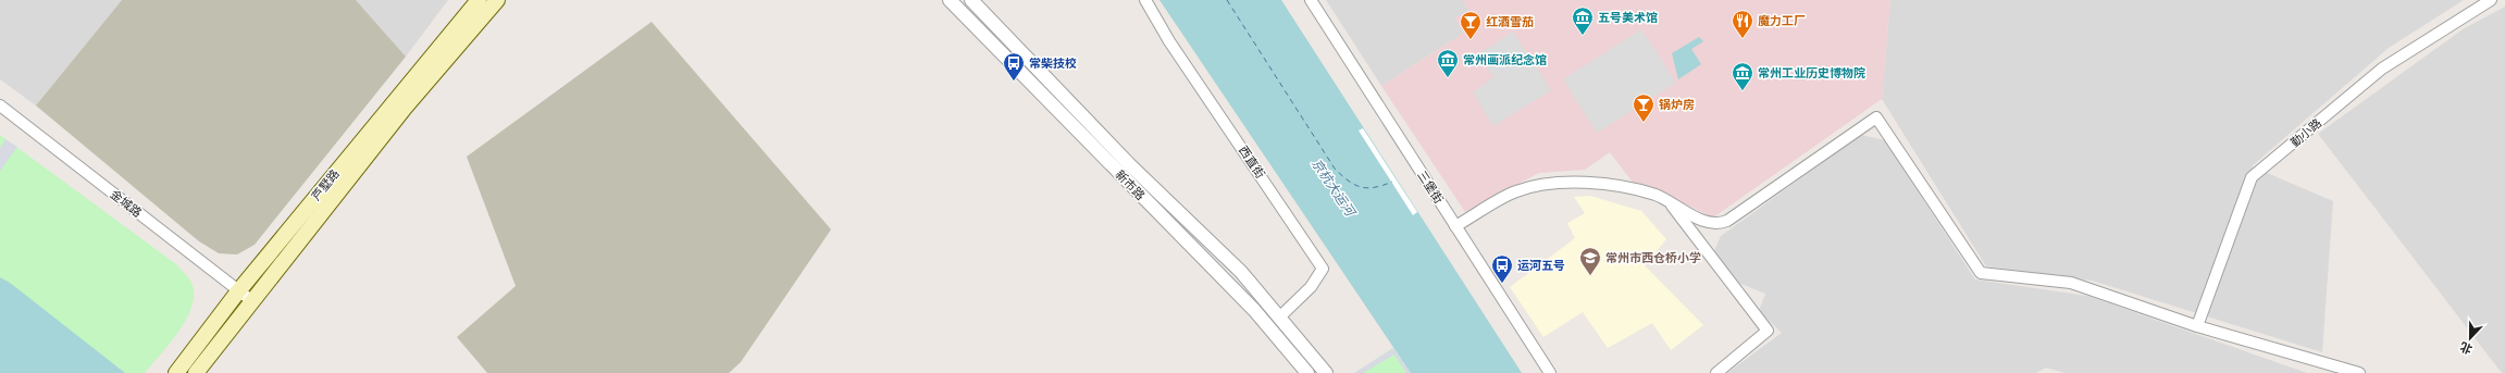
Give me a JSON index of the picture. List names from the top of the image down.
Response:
{
  "streets": {
    "main road": ["芦墅路"],
    "street": [
      "勤小路",
      "西直街",
      "新市路",
      "三堡街",
      "金城路"
    ]
  },
  "crossings": [
    ["西直街", "新市路"],
    ["芦墅路", "金城路"]
  ],
  "water": ["京杭大运河"],
  "places": {
    "museum": ["五号美术馆", "常州画派纪念馆", "常州工业历史博物院"],
    "restaurant": ["魔力工厂"],
    "bar": ["红酒雪茄", "锅炉房"],
    "bus stop": ["常柴技校", "运河五号"],
    "school or university": ["常州市西仓桥小学"]
  },
  "north": "bottom"
}
